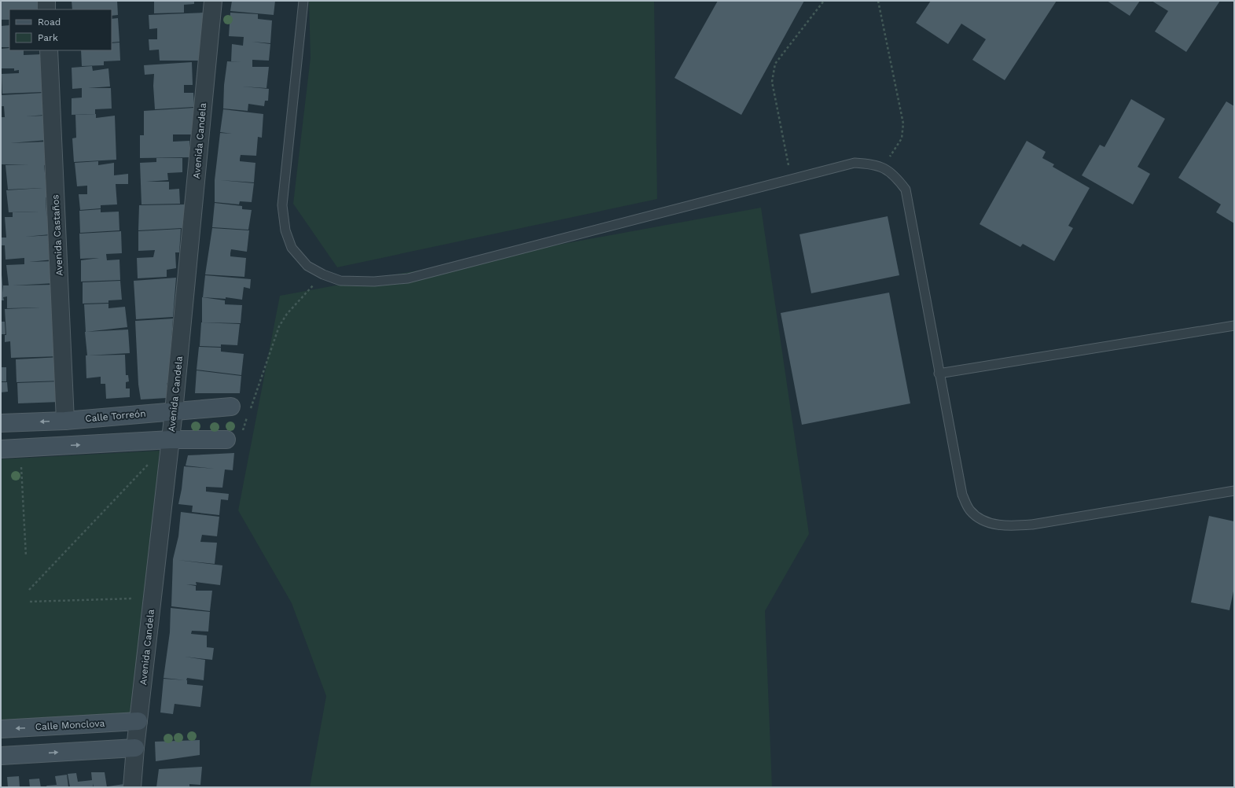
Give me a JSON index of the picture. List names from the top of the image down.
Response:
{
  "streets": {
    "street": [
      "Avenida Candela",
      "Avenida Castaños",
      "Calle Torreón",
      "Calle Monclova"
    ]
  },
  "crossings": [
    ["Avenida Candela", "Calle Torreón"],
    ["Avenida Candela", "Calle Monclova"],
    ["Avenida Castaños", "Calle Torreón"]
  ],
  "legend": ["Road", "Park"]
}
